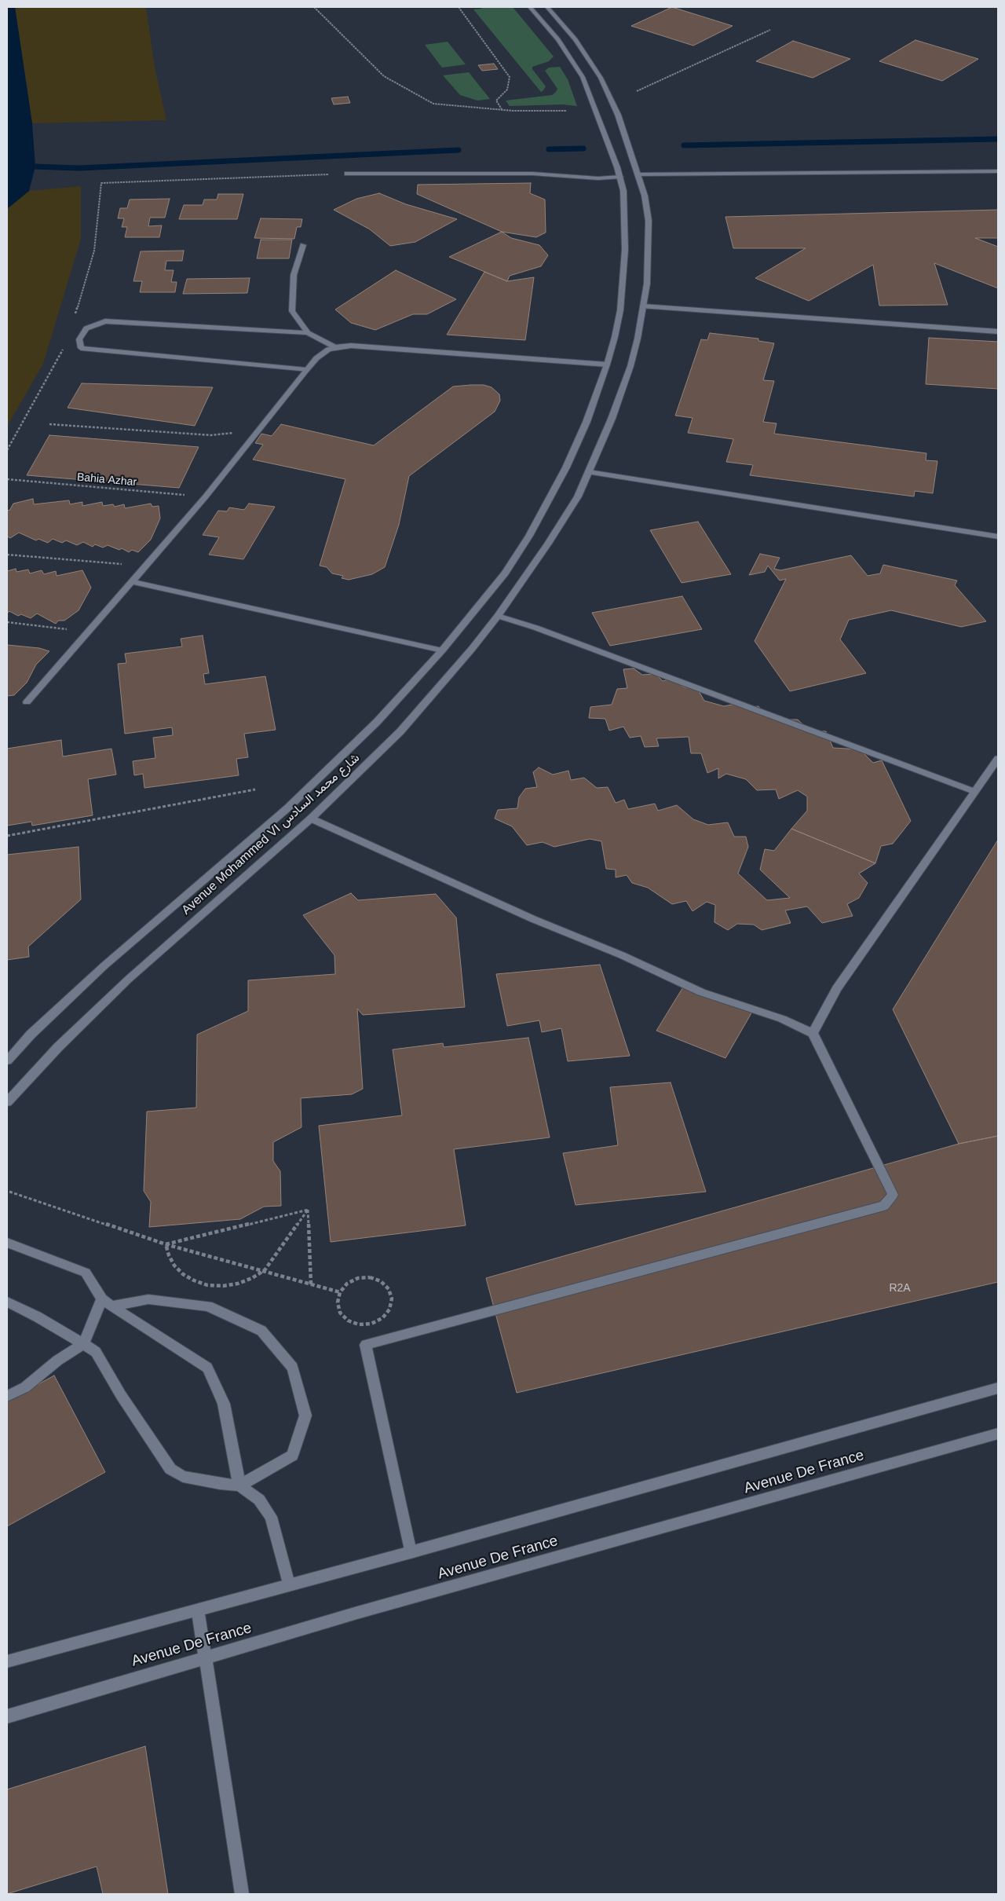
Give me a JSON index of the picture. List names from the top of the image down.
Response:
{
  "streets": {
    "street": ["Avenue Mohammed VI شارع محمد السادس", "Avenue De France"],
    "path": ["Bahia Azhar"]
  },
  "house_numbers": ["R2A"]
}
